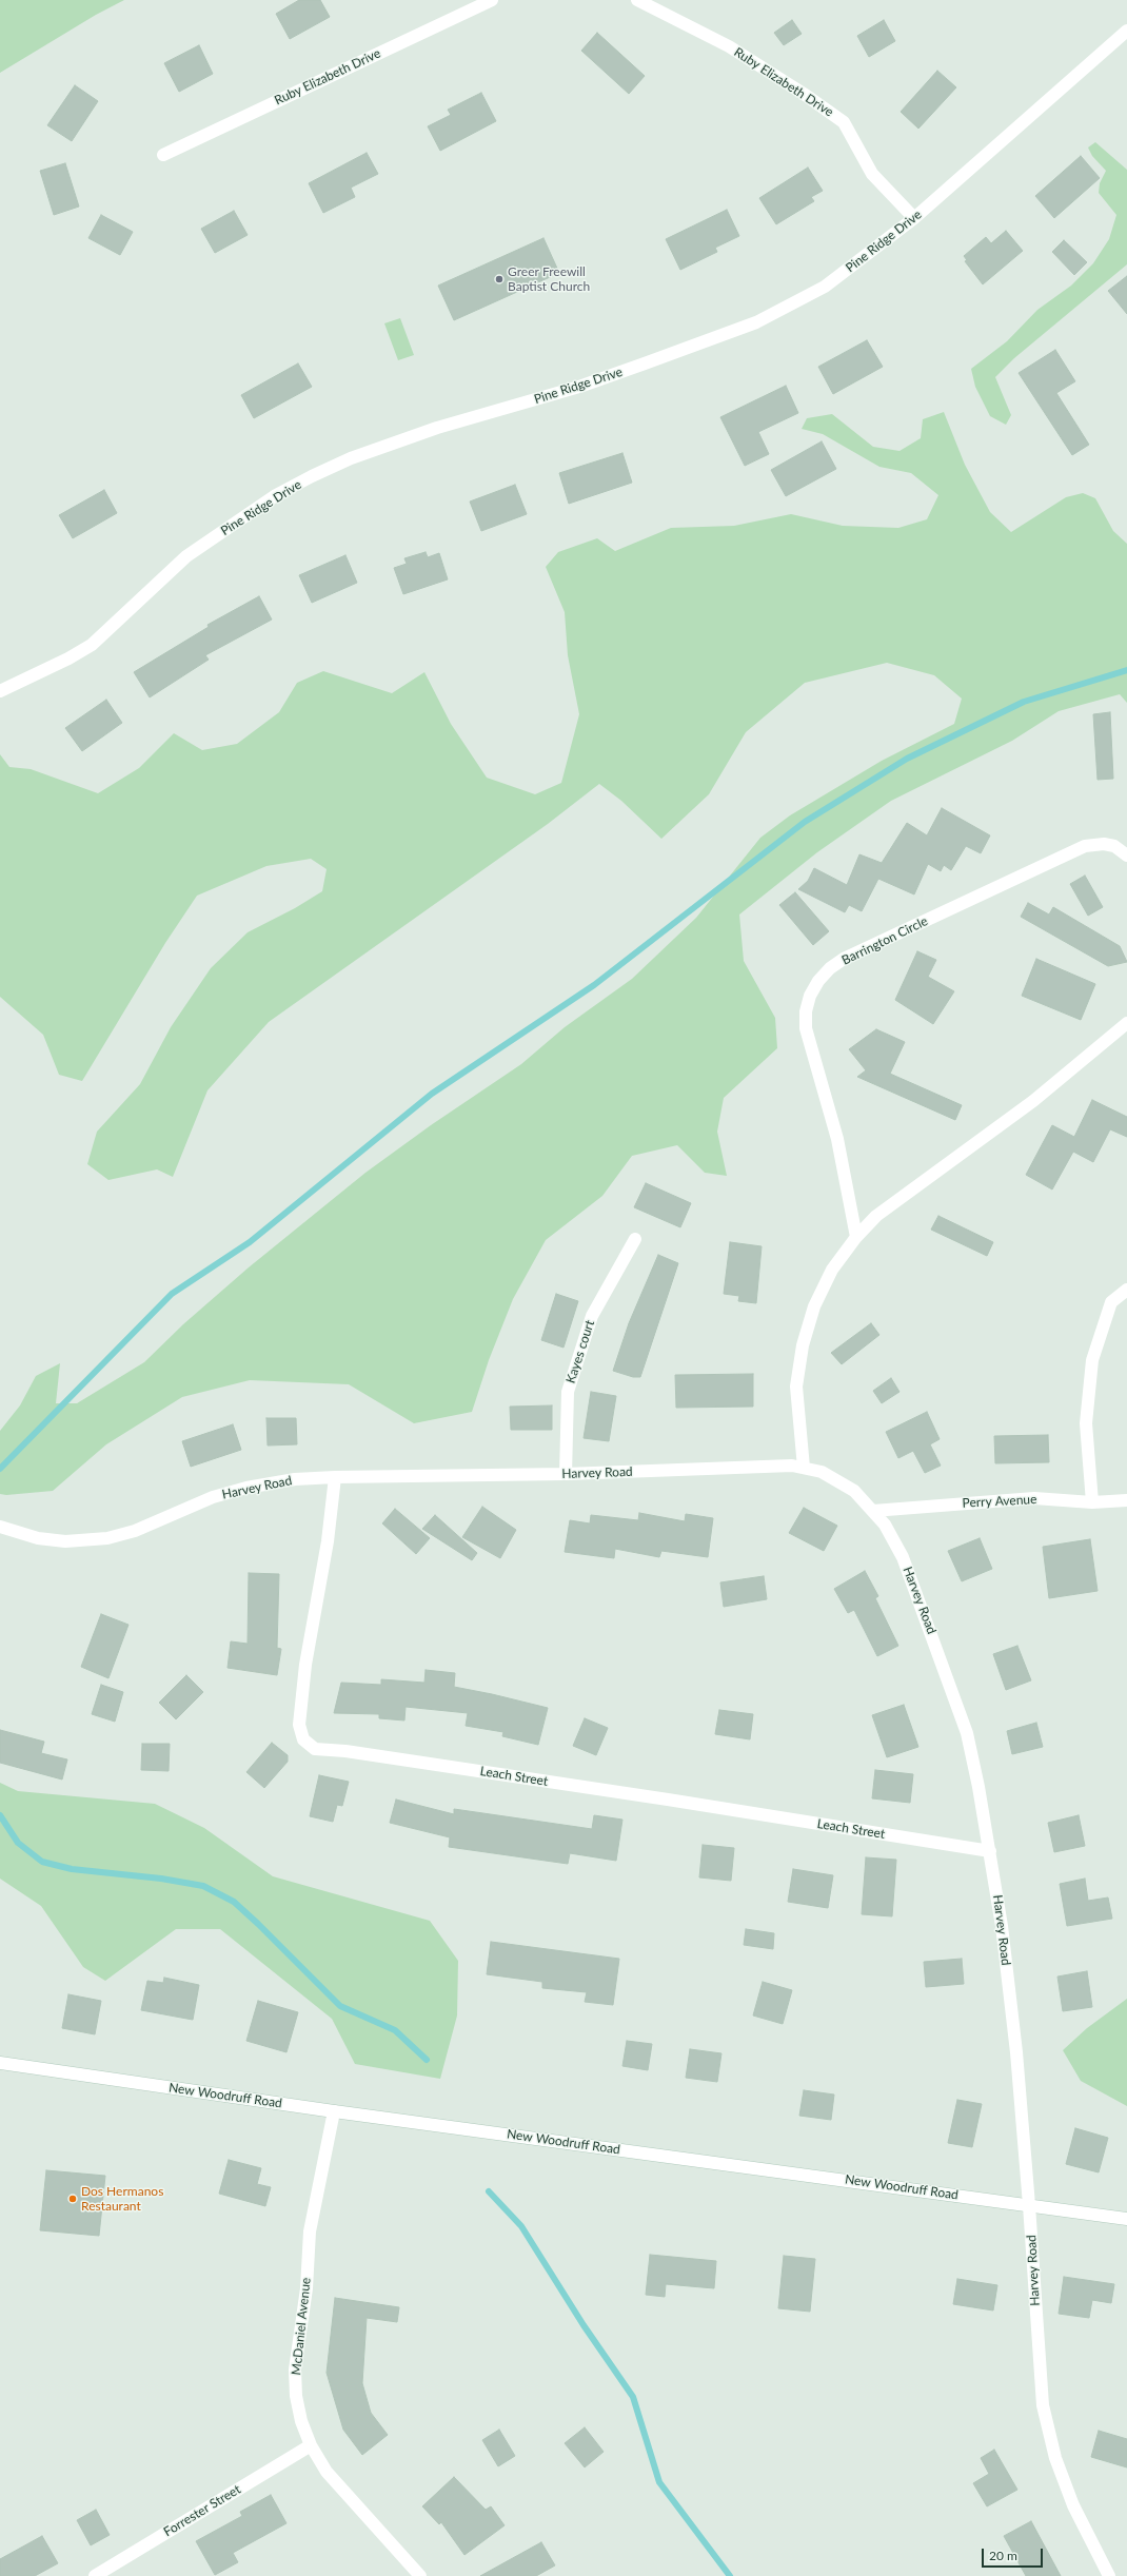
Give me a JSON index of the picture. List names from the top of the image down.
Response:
{
  "streets": {
    "street": [
      "Ruby Elizabeth Drive",
      "Pine Ridge Drive",
      "Barrington Circle",
      "Kayes court",
      "Harvey Road",
      "Perry Avenue",
      "Leach Street",
      "New Woodruff Road",
      "McDaniel Avenue",
      "Forrester Street"
    ]
  },
  "crossings": [
    ["Ruby Elizabeth Drive", "Pine Ridge Drive"],
    ["Kayes court", "Harvey Road"],
    ["Harvey Road", "Perry Avenue"],
    ["Harvey Road", "Leach Street"],
    ["Harvey Road", "New Woodruff Road"],
    ["New Woodruff Road", "McDaniel Avenue"],
    ["McDaniel Avenue", "Forrester Street"]
  ],
  "places": ["Greer Freewill Baptist Church", "Dos Hermanos Restaurant"],
  "scale_bar": "20 m"
}
